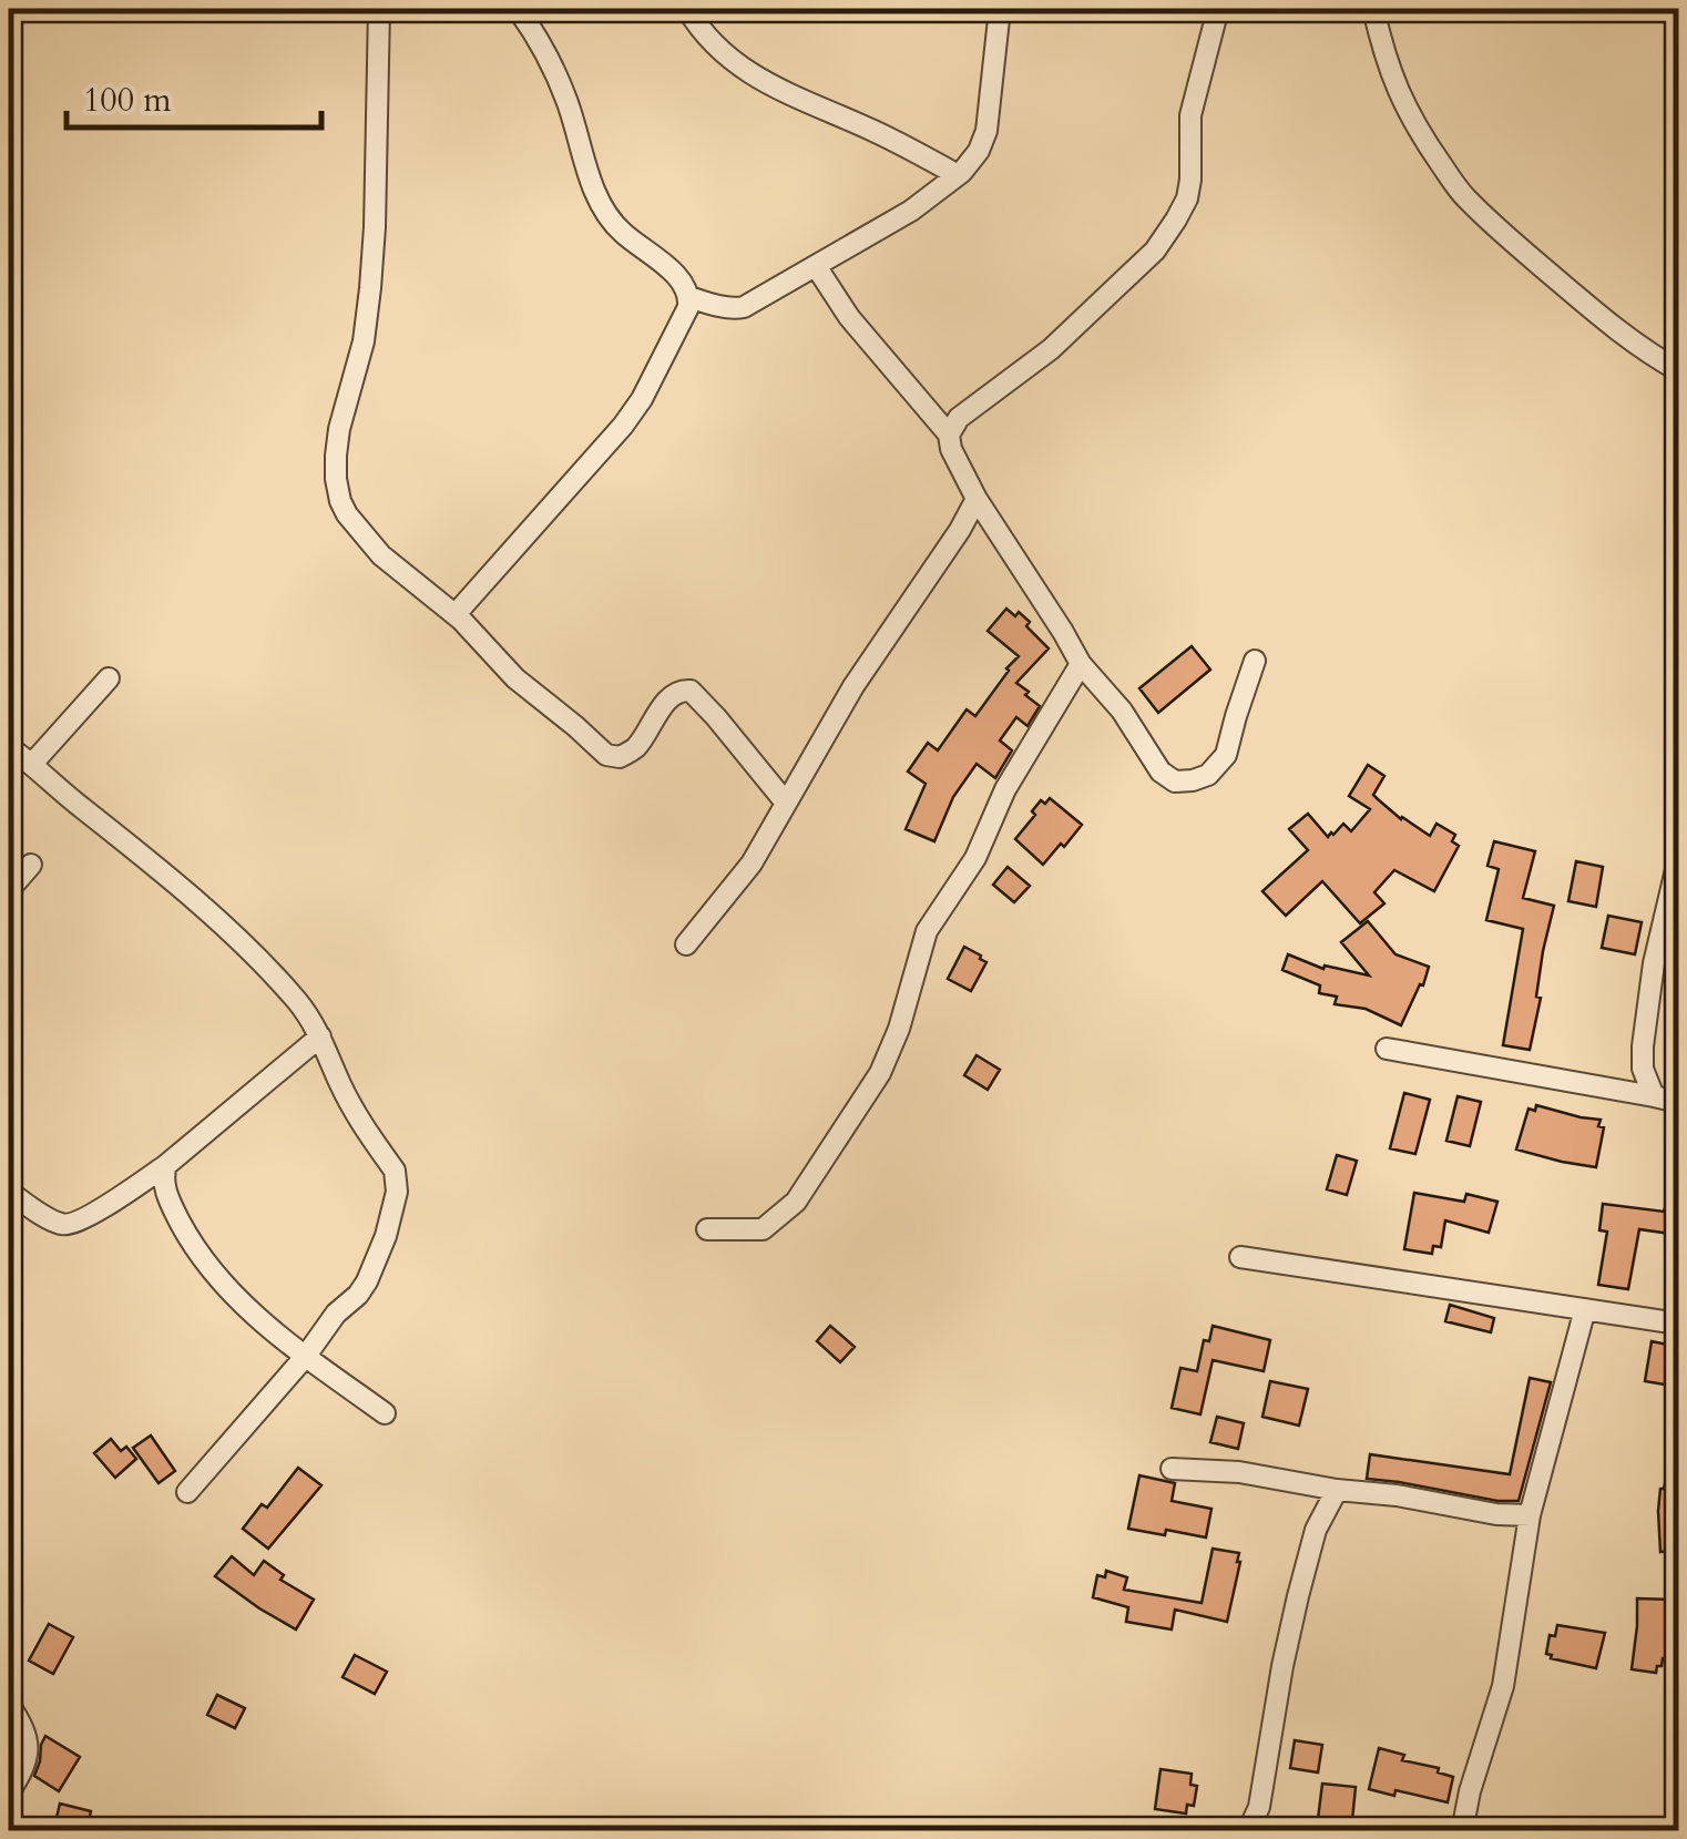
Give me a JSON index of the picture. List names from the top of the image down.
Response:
{
  "scale_bar": "100 m"
}
